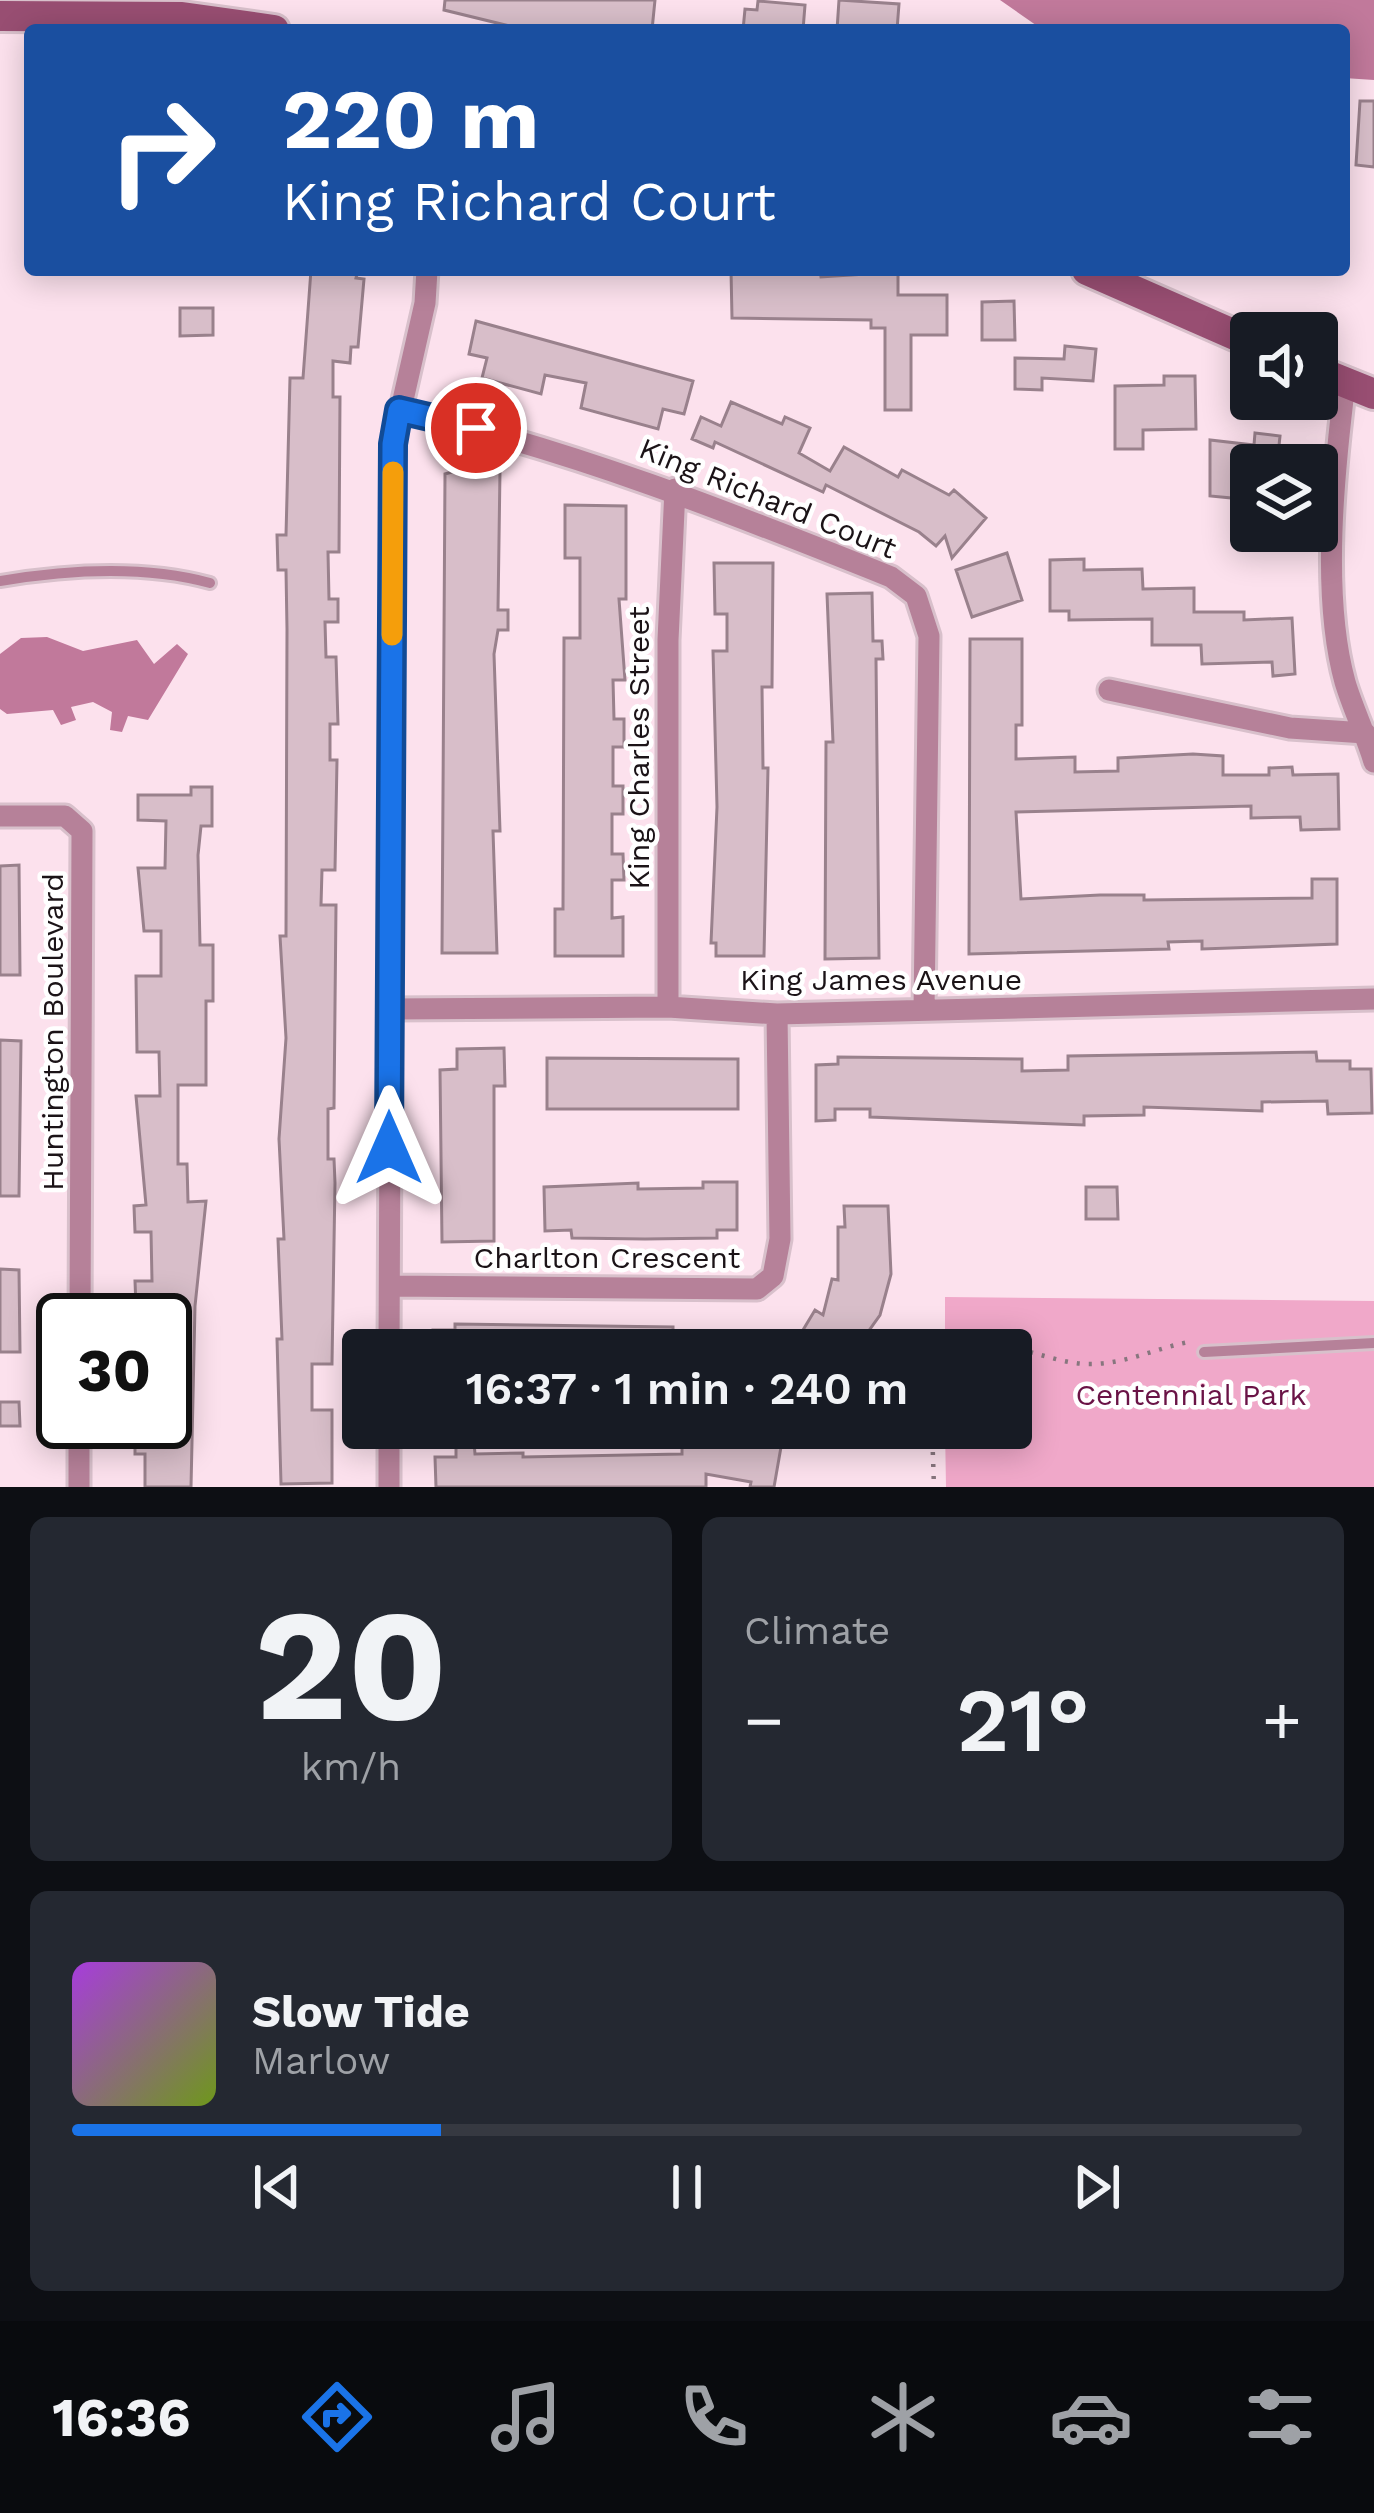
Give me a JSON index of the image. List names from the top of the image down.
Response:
{
  "streets": {
    "street": [
      "King Richard Court",
      "King Charles Street",
      "King James Avenue",
      "Huntington Boulevard",
      "Charlton Crescent"
    ]
  },
  "crossings": [
    ["King Richard Court", "King Charles Street"],
    ["King Richard Court", "King James Avenue"],
    ["King Charles Street", "King James Avenue"],
    ["King James Avenue", "Charlton Crescent"]
  ],
  "parks": ["Centennial Park"],
  "page": {
    "turn": ["220 m", "King Richard Court"],
    "limit": "30",
    "trip": "16:37 · 1 min · 240 m",
    "tile": [
      ["20", "km/h"],
      "Climate"
    ],
    "heat": ["−", "21°", "+"],
    "song": ["Slow Tide", "Marlow"],
    "tabs": "16:36"
  }
}
